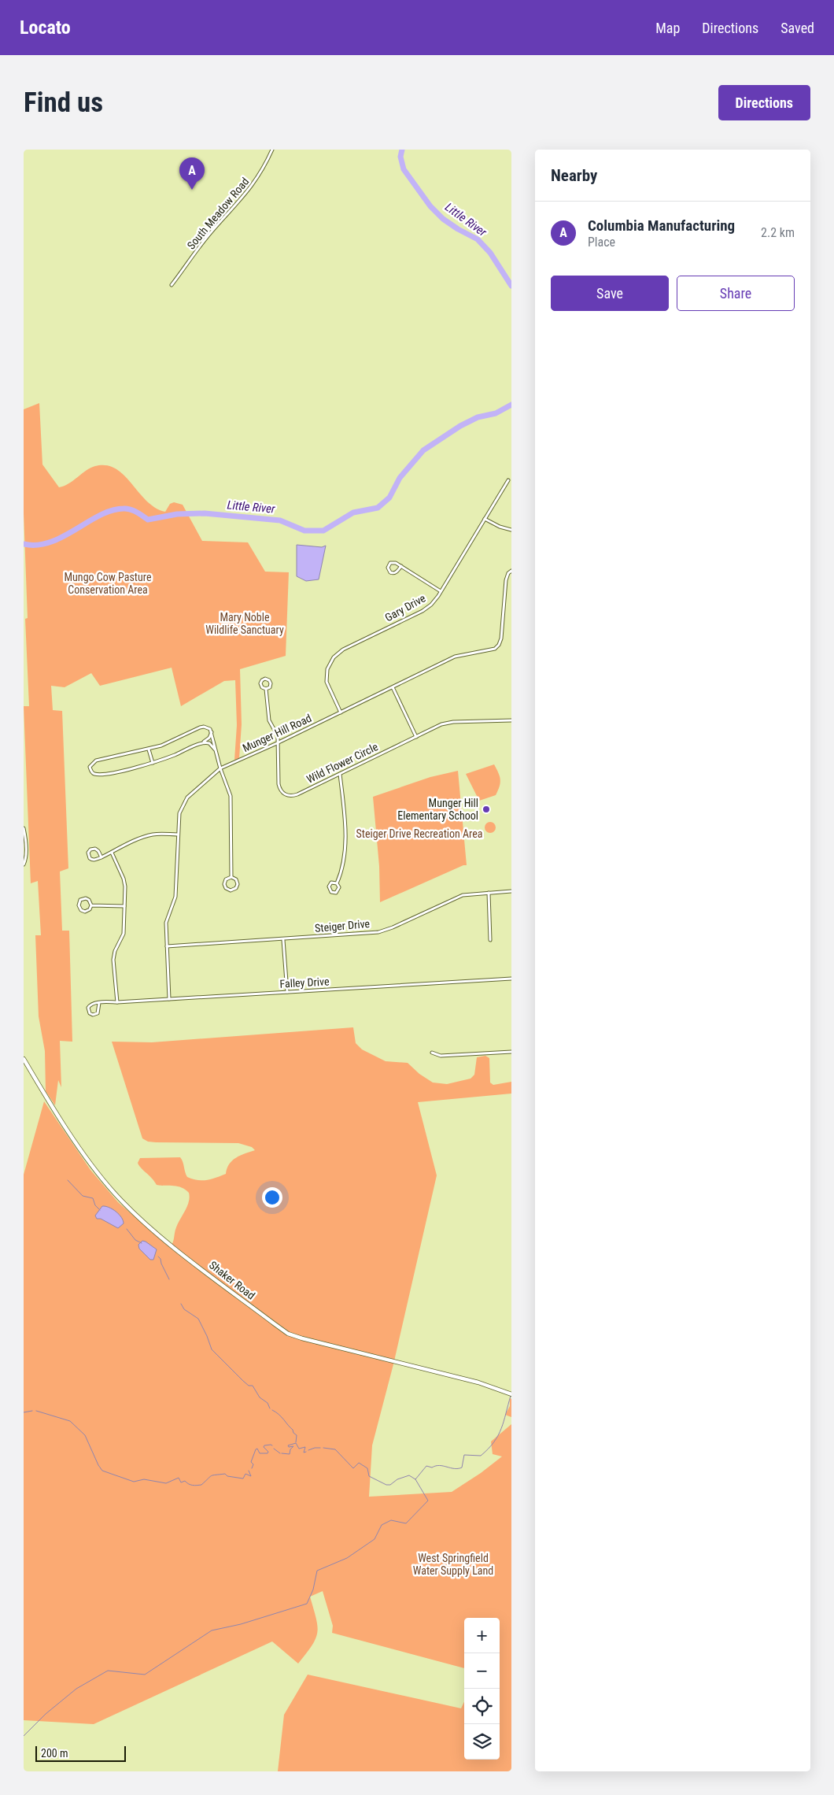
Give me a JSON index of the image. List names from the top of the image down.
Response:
{
  "streets": {
    "street": [
      "South Meadow Road",
      "Gary Drive",
      "Munger Hill Road",
      "Wild Flower Circle",
      "Steiger Drive",
      "Falley Drive",
      "Shaker Road"
    ]
  },
  "crossings": [
    ["Gary Drive", "Munger Hill Road"],
    ["Munger Hill Road", "Wild Flower Circle"],
    ["Munger Hill Road", "Steiger Drive"],
    ["Munger Hill Road", "Falley Drive"]
  ],
  "water": ["Little River"],
  "parks": [
    "Mungo Cow Pasture Conservation Area",
    "Mary Noble Wildlife Sanctuary",
    "Steiger Drive Recreation Area",
    "West Springfield Water Supply Land"
  ],
  "places": ["Munger Hill Elementary School"],
  "scale_bar": "200 m",
  "page": {
    "header": "Locato",
    "nav": ["Map", "Directions", "Saved"],
    "buttons": [
      "Directions",
      ["Save", "Share"]
    ],
    "title": "Find us",
    "heading": "Nearby",
    "pins": "A",
    "list": [
      {
        "mark": "A",
        "name": "Columbia Manufacturing",
        "note": "Place",
        "value": "2.2 km"
      }
    ],
    "map_buttons": ["+", "−"],
    "scale": "200 m"
  }
}
